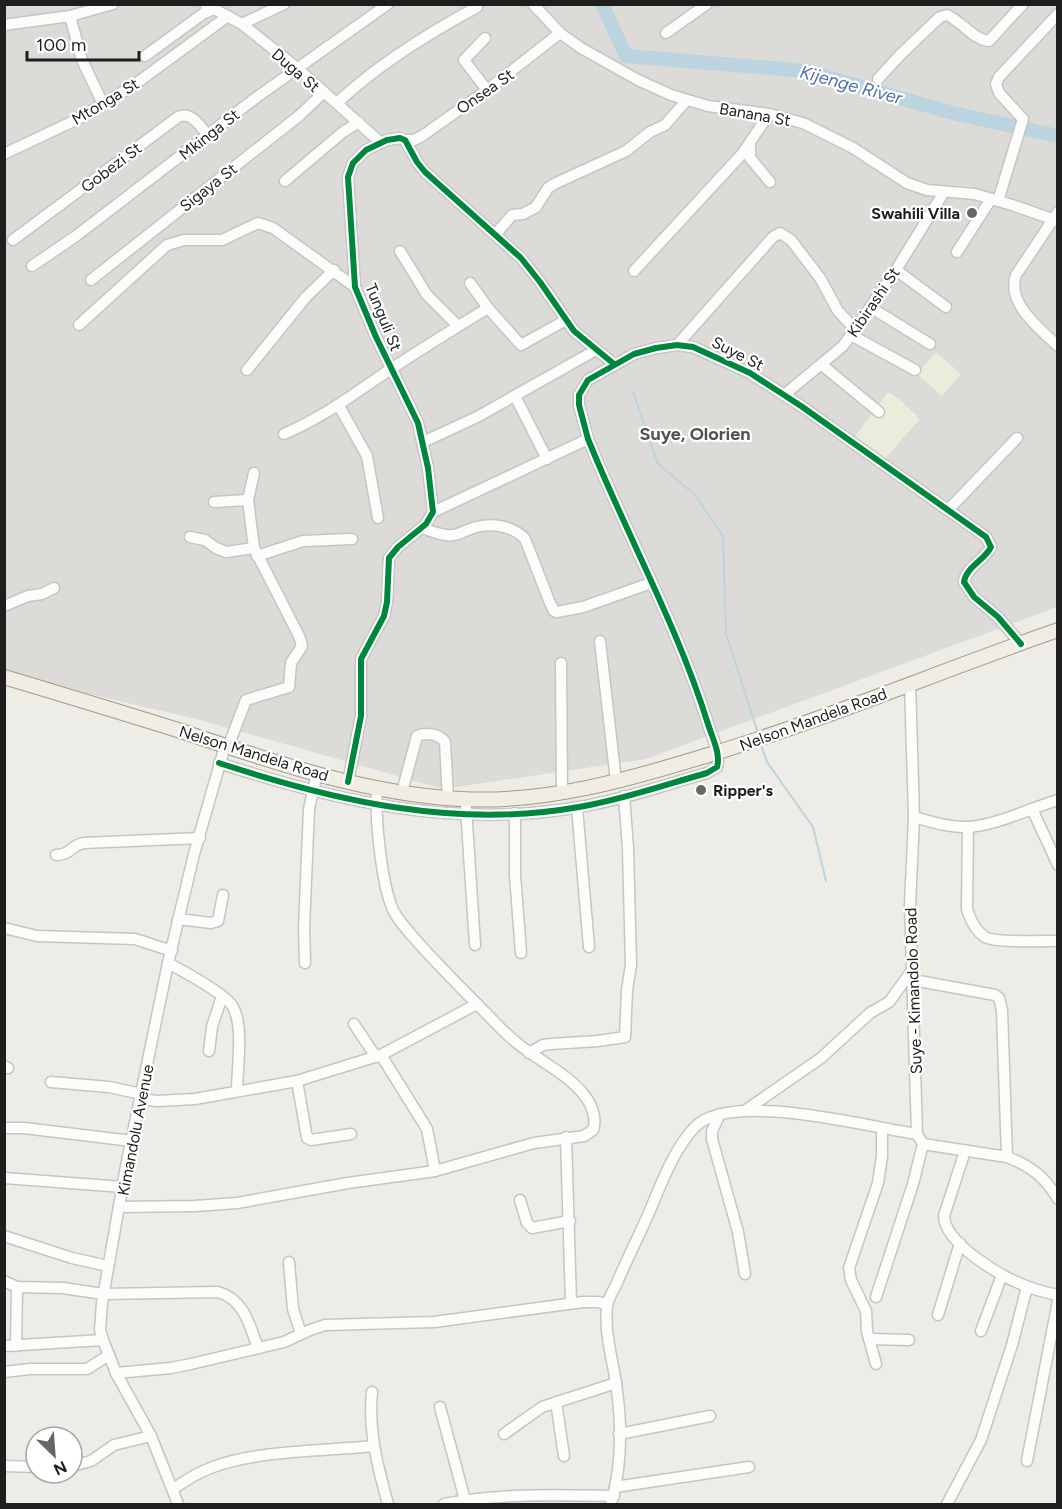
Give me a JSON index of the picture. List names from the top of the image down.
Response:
{
  "streets": {
    "main road": ["Nelson Mandela Road"],
    "street": [
      "Duga St",
      "Onsea St",
      "Mtonga St",
      "Banana St",
      "Mkinga St",
      "Gobezi St",
      "Sigaya St",
      "Kibirashi St",
      "Tunguli St",
      "Suye St",
      "Suye - Kimandolo Road",
      "Kimandolu Avenue"
    ]
  },
  "crossings": [
    ["Duga St", "Mtonga St"],
    ["Duga St", "Mkinga St"],
    ["Duga St", "Sigaya St"],
    ["Duga St", "Tunguli St"],
    ["Onsea St", "Banana St"],
    ["Onsea St", "Tunguli St"],
    ["Banana St", "Kibirashi St"],
    ["Mkinga St", "Gobezi St"],
    ["Kibirashi St", "Suye St"],
    ["Suye St", "Nelson Mandela Road"],
    ["Nelson Mandela Road", "Suye - Kimandolo Road"],
    ["Nelson Mandela Road", "Kimandolu Avenue"]
  ],
  "districts": ["Suye, Olorien"],
  "water": ["Kijenge River"],
  "places": ["Swahili Villa", "Ripper's"],
  "scale_bar": "100 m",
  "north": "bottom right"
}
